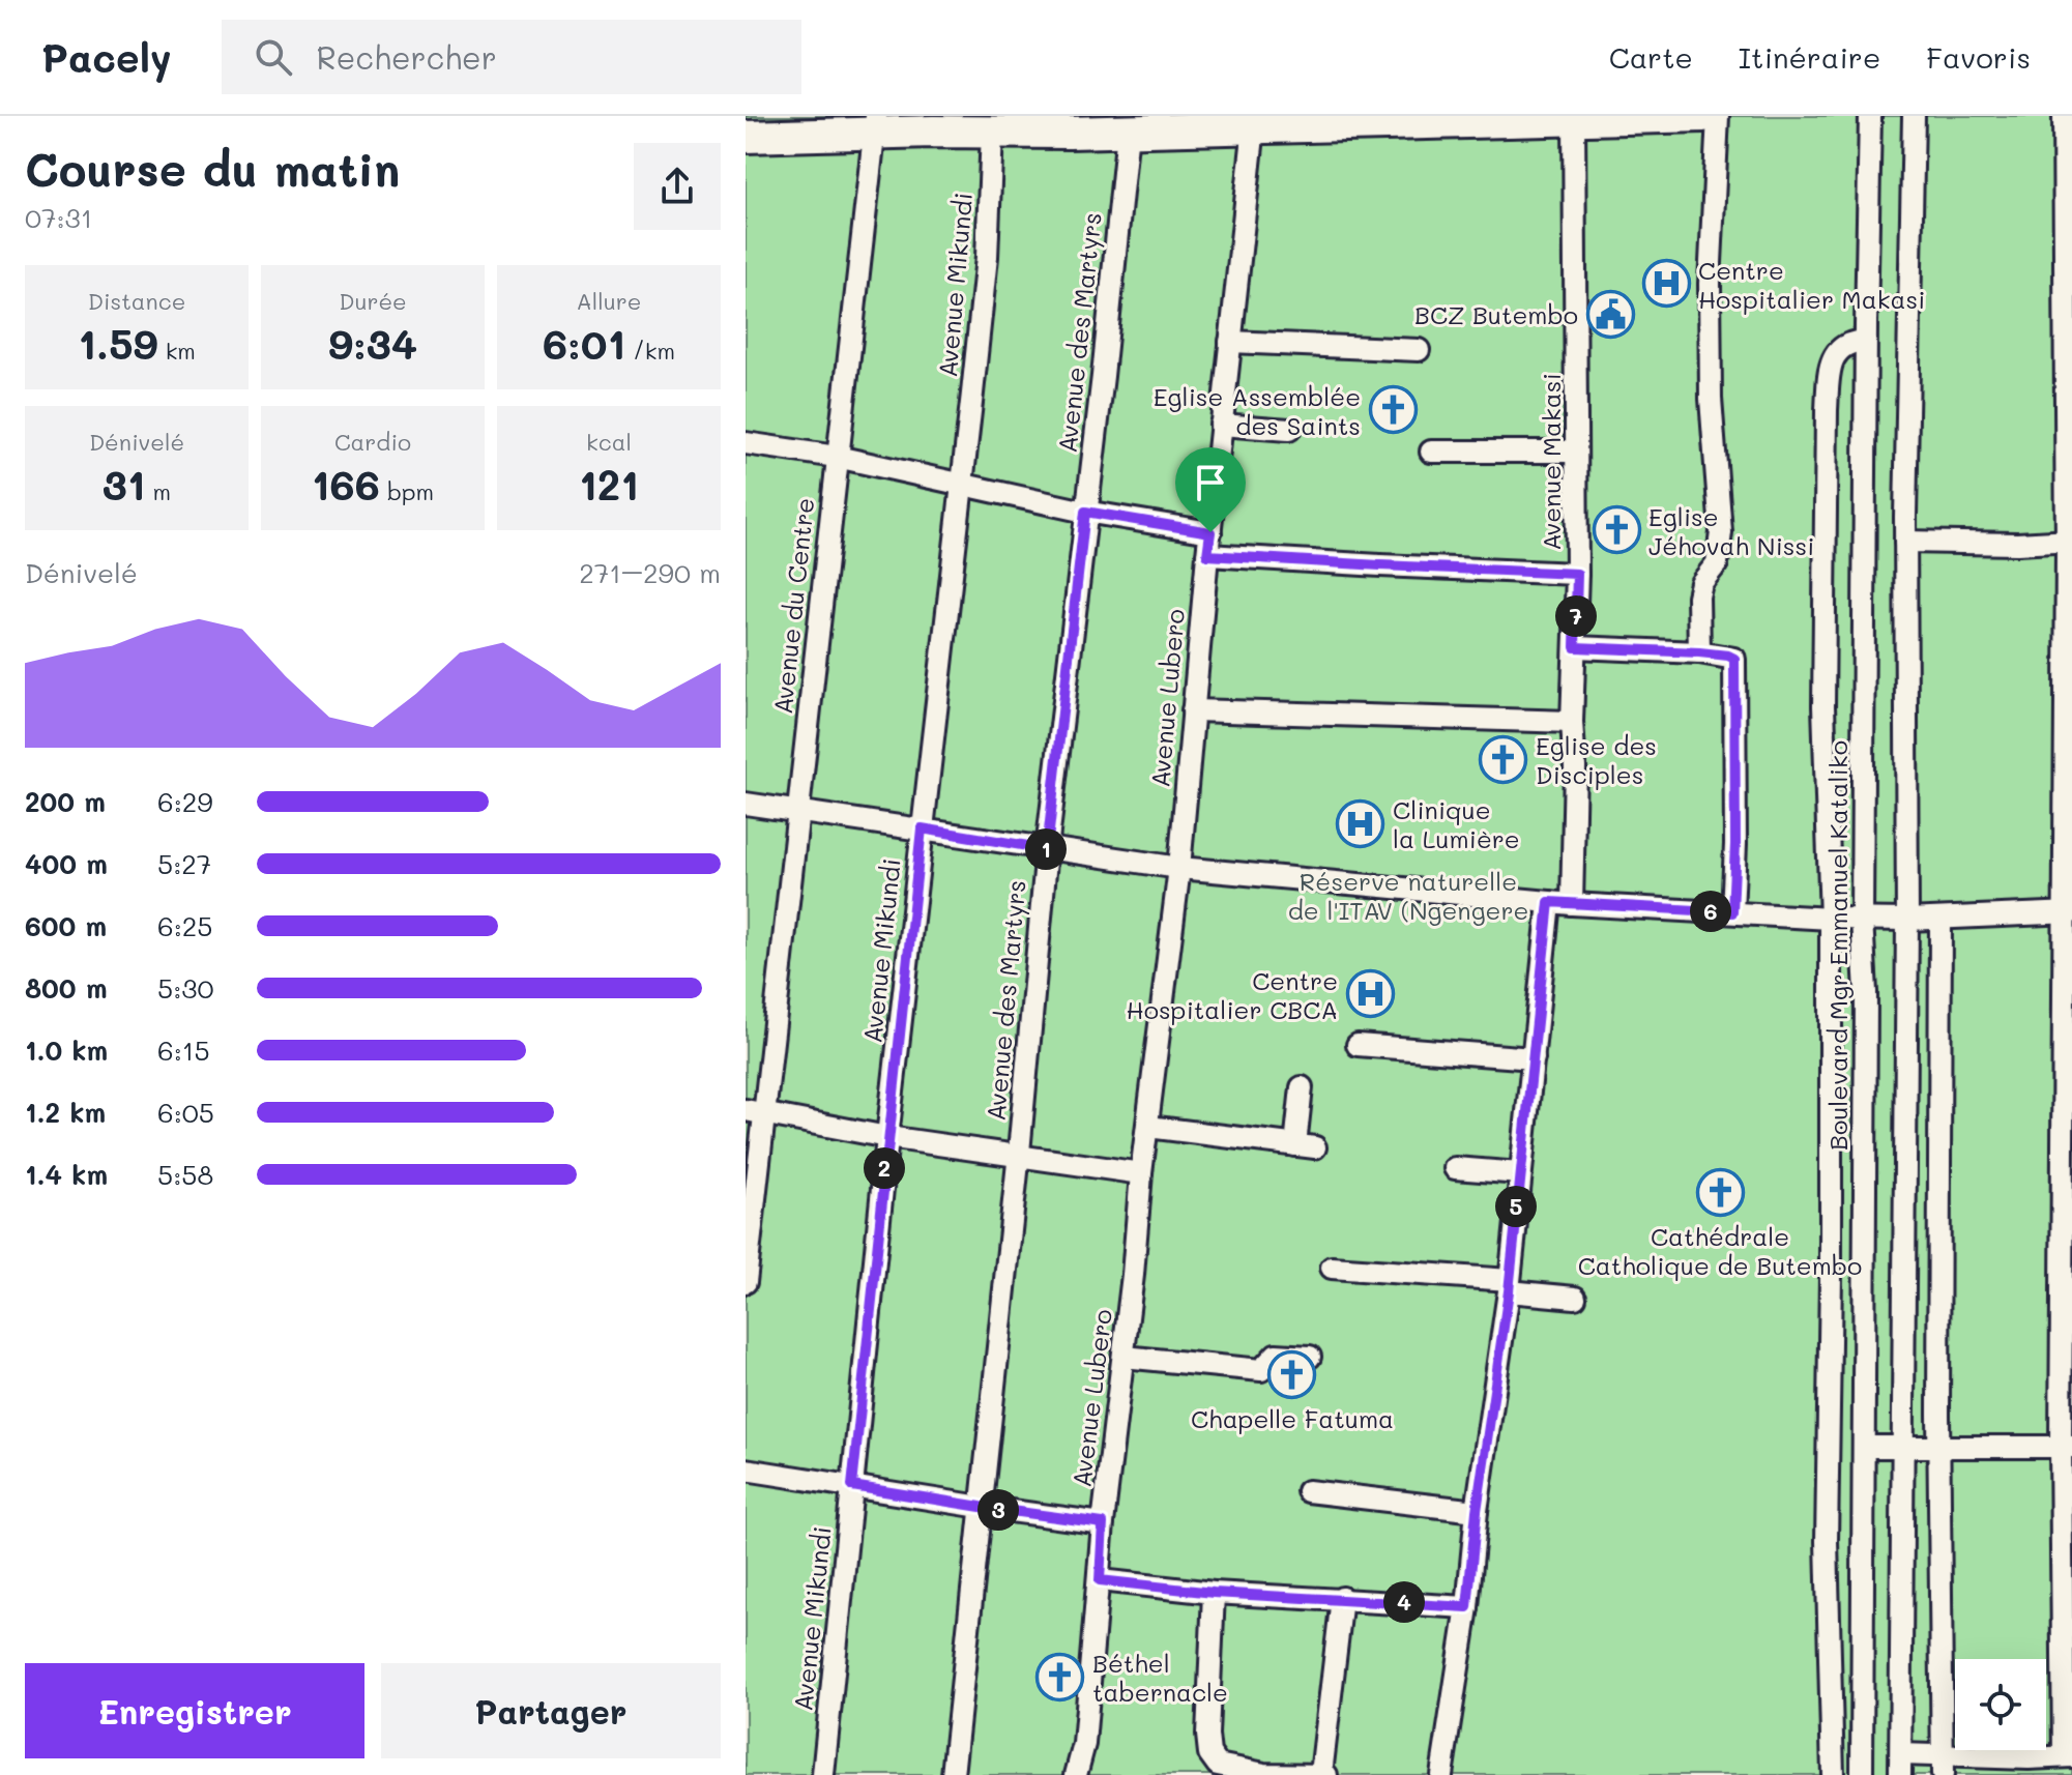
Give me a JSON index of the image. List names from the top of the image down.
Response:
{
  "streets": {
    "street": [
      "Avenue Mikundi",
      "Avenue des Martyrs",
      "Avenue Makasi",
      "Avenue du Centre",
      "Avenue Lubero",
      "Boulevard Mgr Emmanuel Kataliko"
    ]
  },
  "parks": ["Réserve naturelle de l'ITAV (Ngengere"],
  "places": {
    "hospital": ["Centre Hospitalier Makasi", "Clinique la Lumière", "Centre Hospitalier CBCA"],
    "public building": ["BCZ Butembo"],
    "church": [
      "Eglise Assemblée des Saints",
      "Eglise Jéhovah Nissi",
      "Eglise des Disciples",
      "Cathédrale Catholique de Butembo",
      "Chapelle Fatuma",
      "Béthel tabernacle"
    ]
  },
  "page": {
    "header": "Pacely",
    "search": "Rechercher",
    "nav": ["Carte", "Itinéraire", "Favoris"],
    "heading": ["Course du matin", "07:31"],
    "stats": [
      ["Distance", "1.59 km"],
      ["Durée", "9:34"],
      ["Allure", "6:01 /km"],
      ["Dénivelé", "31 m"],
      ["Cardio", "166 bpm"],
      ["kcal", "121"]
    ],
    "chart": ["Dénivelé", "271–290 m"],
    "pins": [
      "7",
      "1",
      "6",
      "2",
      "5",
      "3",
      "4"
    ],
    "list": [
      {
        "name": "200 m",
        "note": "6:29"
      },
      {
        "name": "400 m",
        "note": "5:27"
      },
      {
        "name": "600 m",
        "note": "6:25"
      },
      {
        "name": "800 m",
        "note": "5:30"
      },
      {
        "name": "1.0 km",
        "note": "6:15"
      },
      {
        "name": "1.2 km",
        "note": "6:05"
      },
      {
        "name": "1.4 km",
        "note": "5:58"
      }
    ],
    "buttons": ["Enregistrer", "Partager"]
  }
}
